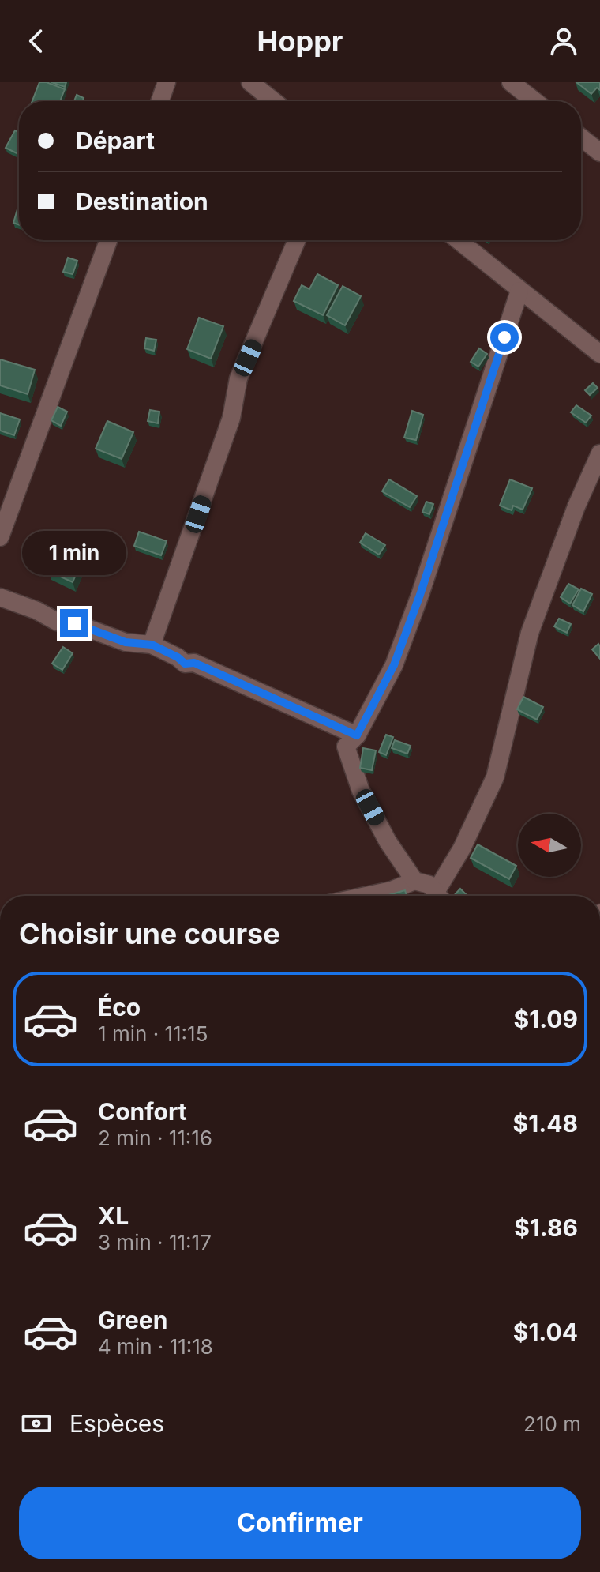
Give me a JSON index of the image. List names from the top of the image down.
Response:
{
  "north": "left",
  "page": {
    "header": "Hoppr",
    "banner": ["Départ", "Destination"],
    "bubble": "1 min",
    "heading": "Choisir une course",
    "list": [
      {
        "name": "Éco",
        "note": "1 min · 11:15",
        "value": "$1.09"
      },
      {
        "name": "Confort",
        "note": "2 min · 11:16",
        "value": "$1.48"
      },
      {
        "name": "XL",
        "note": "3 min · 11:17",
        "value": "$1.86"
      },
      {
        "name": "Green",
        "note": "4 min · 11:18",
        "value": "$1.04"
      }
    ],
    "pay": ["Espèces", "210 m"],
    "buttons": "Confirmer"
  }
}
